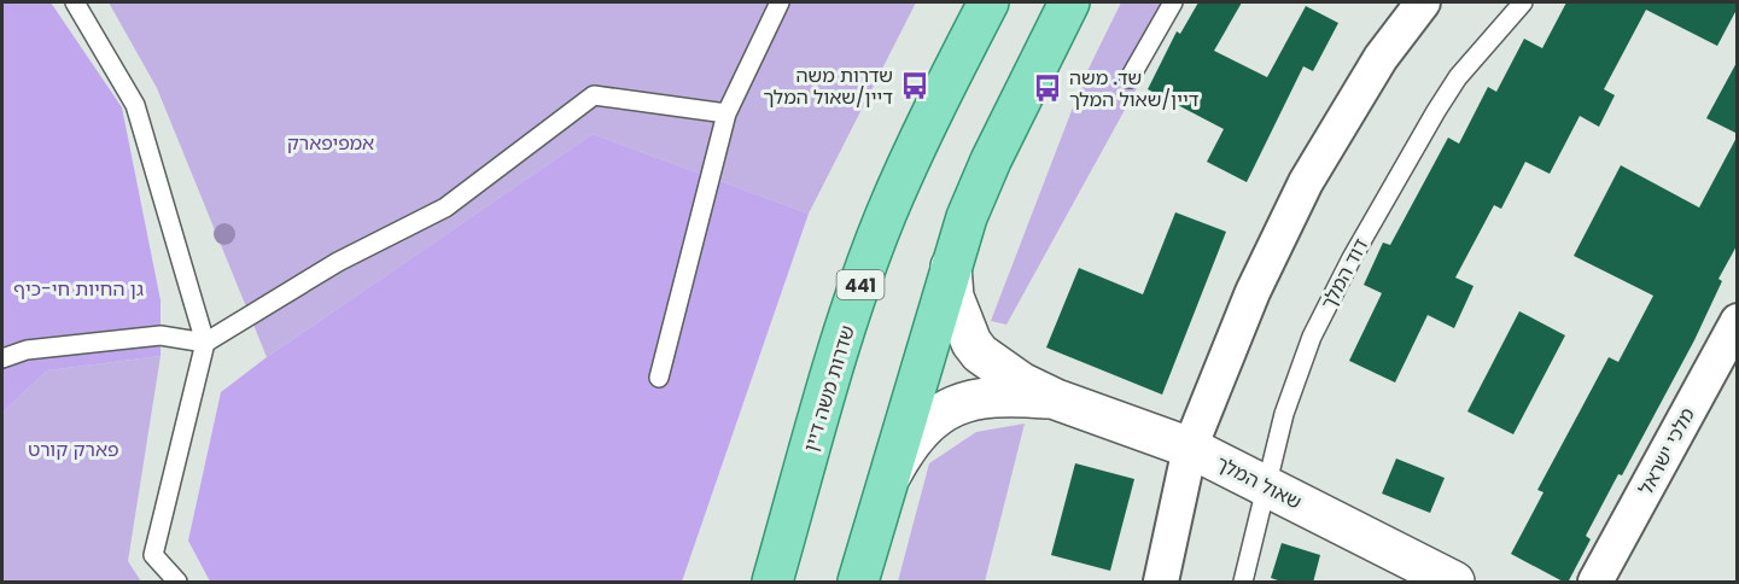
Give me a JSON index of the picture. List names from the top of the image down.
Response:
{
  "streets": {
    "main road": ["441", "שדרות משה דיין"],
    "street": ["מלכי ישראל", "שאול המלך"],
    "lane": ["דוד המלך"]
  },
  "crossings": [
    ["דוד המלך", "שאול המלך"]
  ],
  "parks": ["אמפיפארק", "גן החיות חי-כיף", "פארק קורט"],
  "places": {
    "bus stop": ["שדרות משה דיין/שאול המלך", "שד. משה דיין/שאול המלך"]
  }
}
